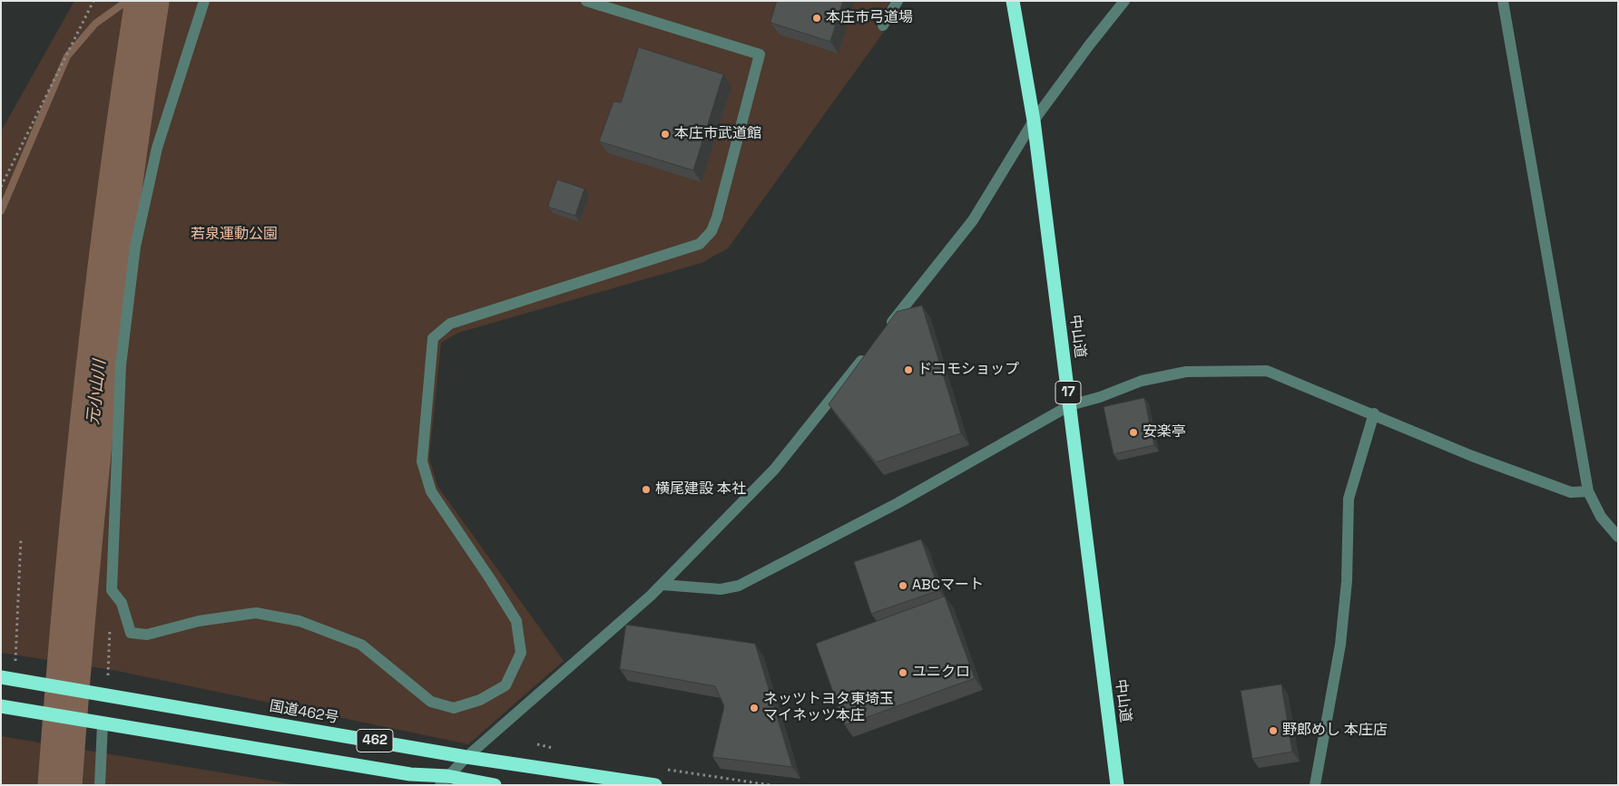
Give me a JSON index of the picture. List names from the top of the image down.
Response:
{
  "streets": {
    "highway": [
      "中山道",
      "17",
      "国道462号",
      "462"
    ]
  },
  "water": ["元小山川"],
  "parks": ["若泉運動公園"],
  "places": [
    "本庄市弓道場",
    "本庄市武道館",
    "ドコモショップ",
    "安楽亭",
    "横尾建設 本社",
    "ABCマート",
    "ユニクロ",
    "ネッツトヨタ東埼玉 マイネッツ本庄",
    "野郎めし 本庄店"
  ]
}
